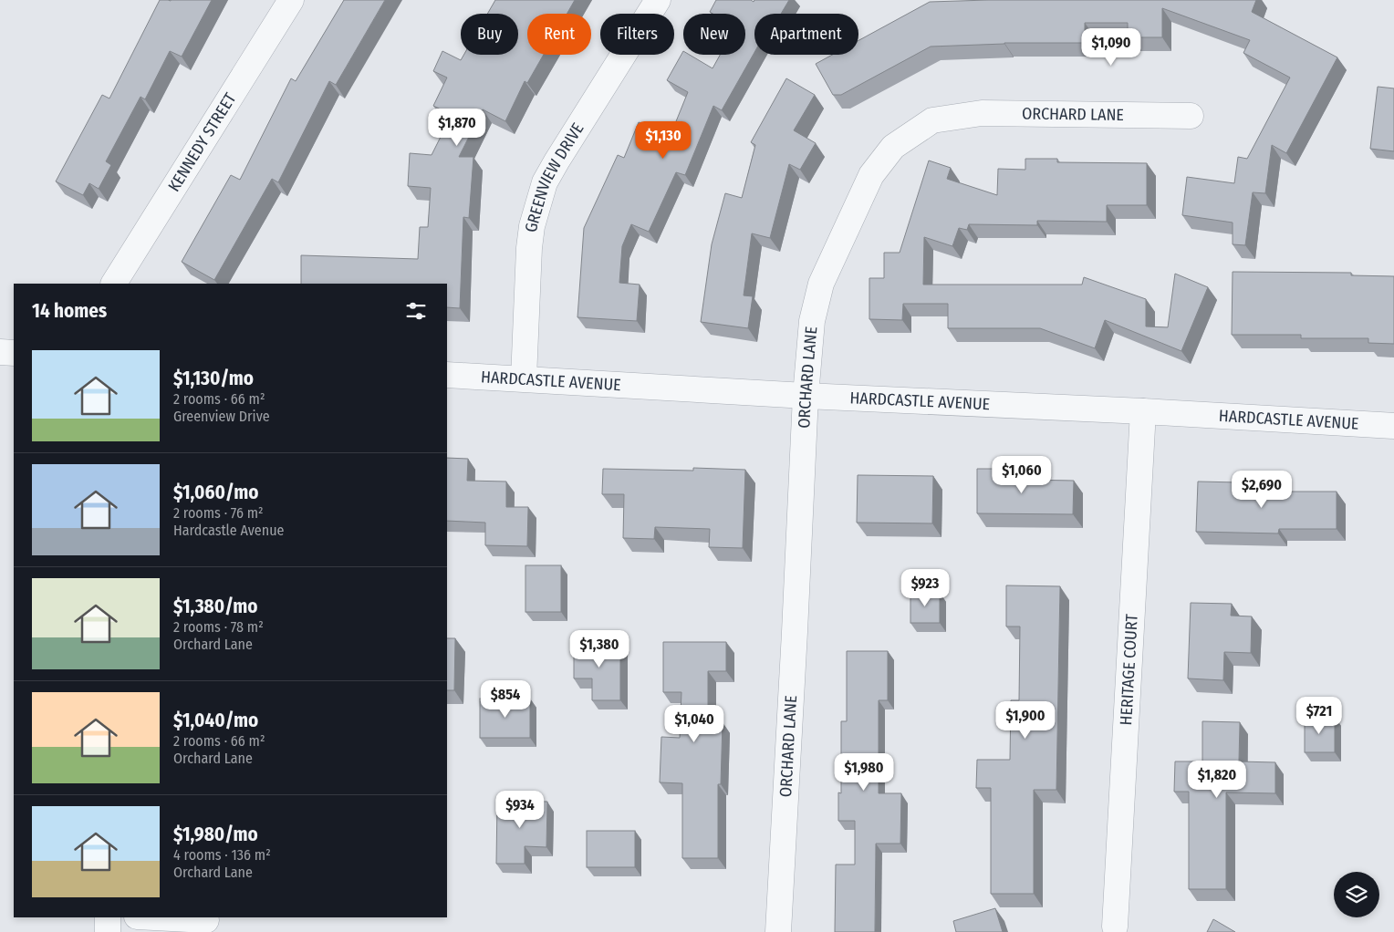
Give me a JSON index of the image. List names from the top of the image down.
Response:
{
  "streets": {
    "street": [
      "ORCHARD LANE",
      "KENNEDY STREET",
      "GREENVIEW DRIVE",
      "HARDCASTLE AVENUE",
      "HERITAGE COURT"
    ]
  },
  "crossings": [
    ["ORCHARD LANE", "HARDCASTLE AVENUE"],
    ["GREENVIEW DRIVE", "HARDCASTLE AVENUE"],
    ["HARDCASTLE AVENUE", "HERITAGE COURT"]
  ],
  "page": {
    "chip": [
      "Buy",
      "Rent",
      "Filters",
      "New",
      "Apartment"
    ],
    "price": [
      "$1,090",
      "$1,870",
      "$1,130",
      "$1,060",
      "$2,690",
      "$923",
      "$1,380",
      "$854",
      "$721",
      "$1,900",
      "$1,040",
      "$1,980",
      "$1,820",
      "$934"
    ],
    "heading": "14 homes",
    "list": [
      {
        "name": "$1,130/mo",
        "note": "2 rooms · 66 m² · Greenview Drive"
      },
      {
        "name": "$1,060/mo",
        "note": "2 rooms · 76 m² · Hardcastle Avenue"
      },
      {
        "name": "$1,380/mo",
        "note": "2 rooms · 78 m² · Orchard Lane"
      },
      {
        "name": "$1,040/mo",
        "note": "2 rooms · 66 m² · Orchard Lane"
      },
      {
        "name": "$1,980/mo",
        "note": "4 rooms · 136 m² · Orchard Lane"
      }
    ]
  }
}
